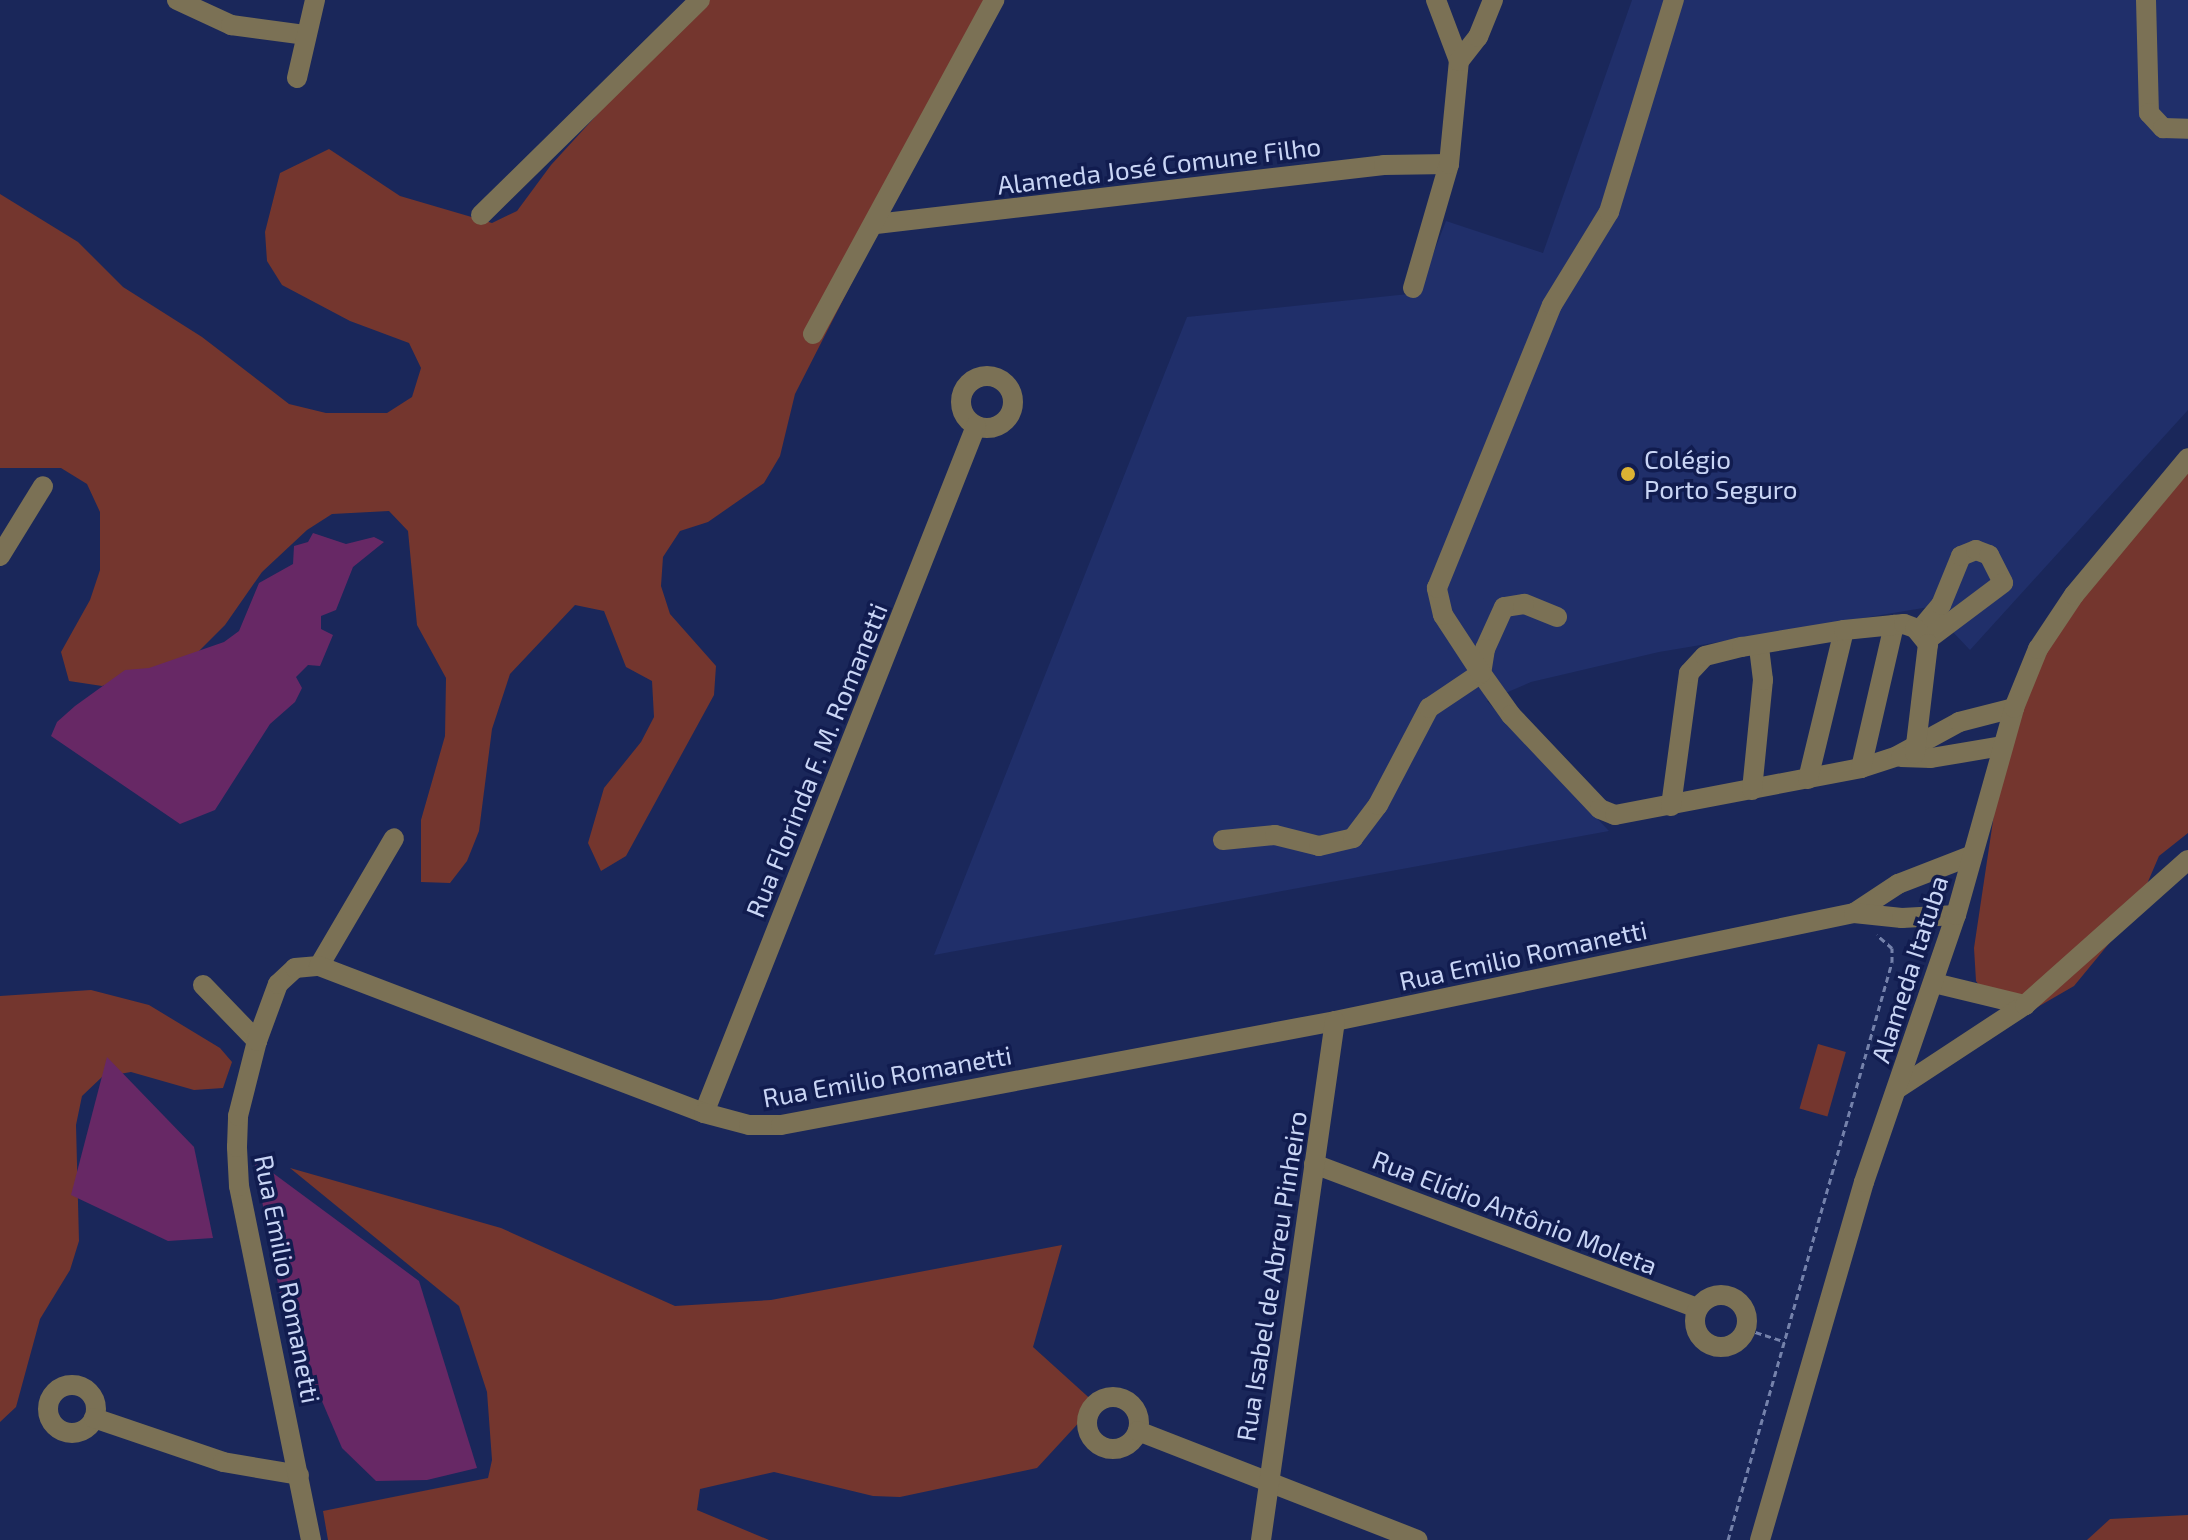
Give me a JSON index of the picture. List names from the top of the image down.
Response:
{
  "streets": {
    "street": [
      "Alameda José Comune Filho",
      "Rua Florinda F. M. Romanetti",
      "Rua Emilio Romanetti",
      "Alameda Itatuba",
      "Rua Elídio Antônio Moleta",
      "Rua Isabel de Abreu Pinheiro"
    ]
  },
  "crossings": [
    ["Rua Florinda F. M. Romanetti", "Rua Emilio Romanetti"],
    ["Rua Emilio Romanetti", "Alameda Itatuba"],
    ["Rua Emilio Romanetti", "Rua Isabel de Abreu Pinheiro"],
    ["Rua Elídio Antônio Moleta", "Rua Isabel de Abreu Pinheiro"]
  ],
  "places": ["Colégio Porto Seguro"]
}
